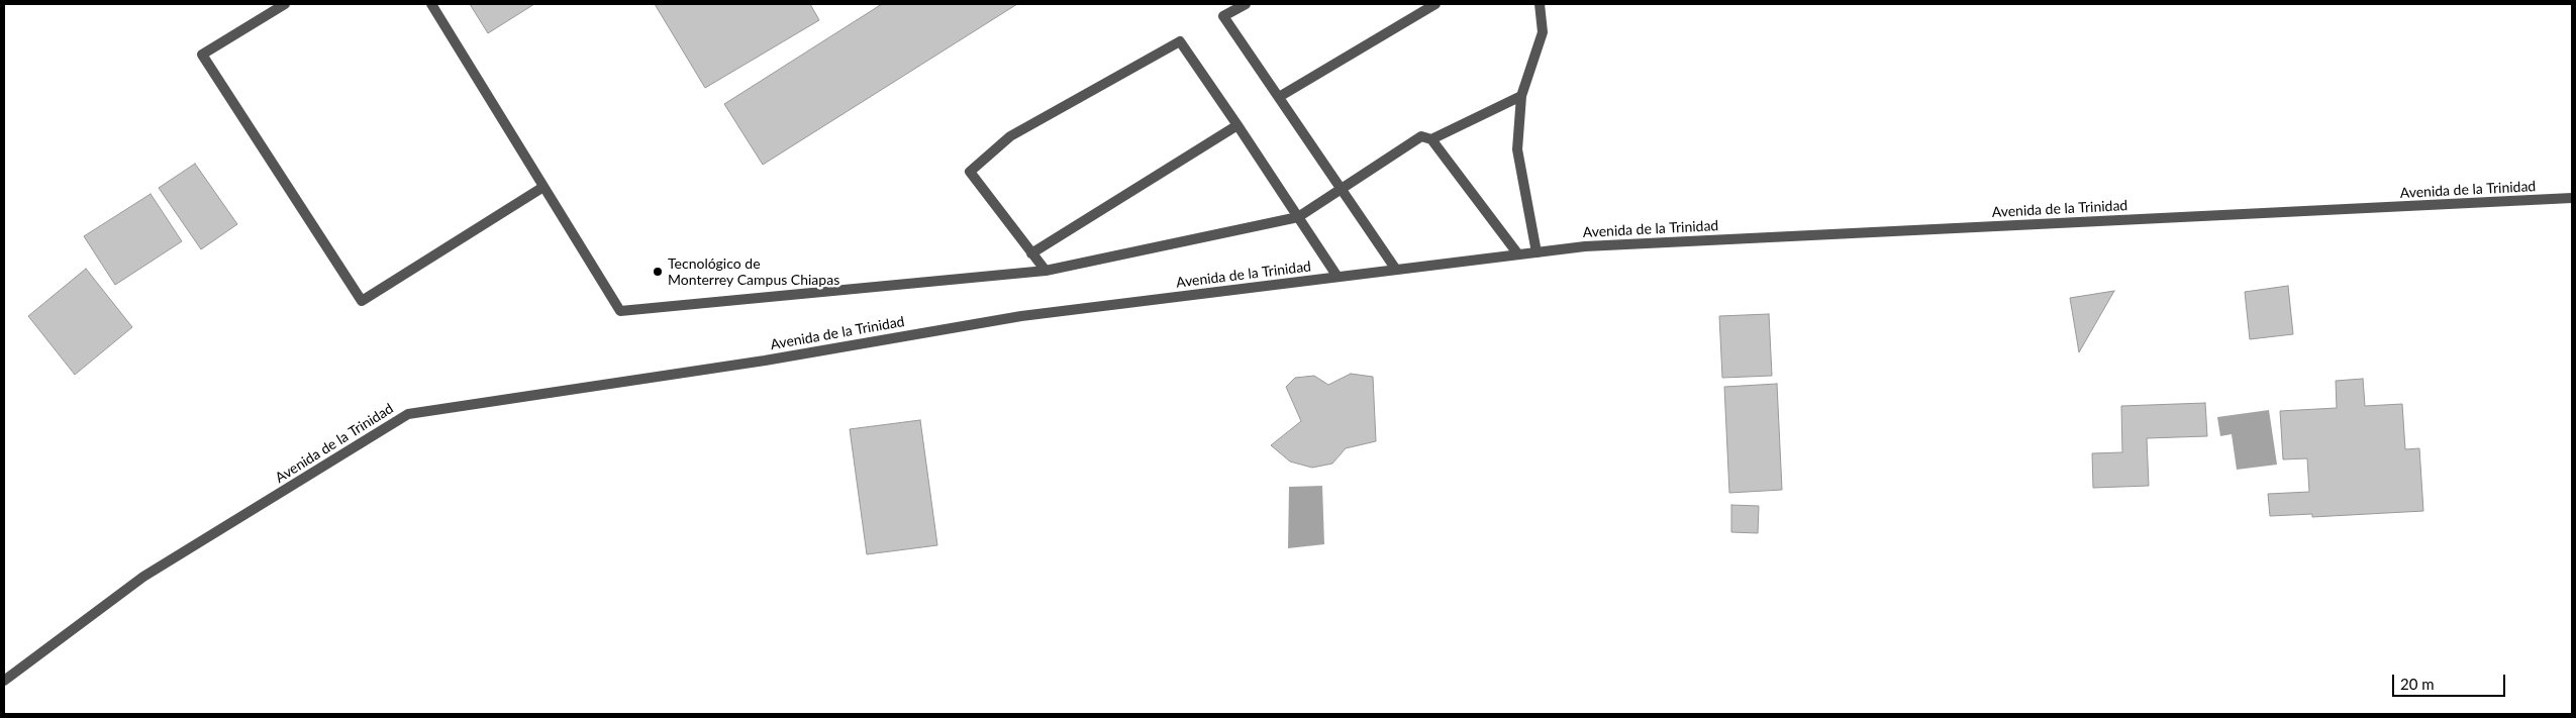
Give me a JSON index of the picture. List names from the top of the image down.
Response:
{
  "streets": {
    "street": ["Avenida de la Trinidad"]
  },
  "places": ["Tecnológico de Monterrey Campus Chiapas"],
  "scale_bar": "20 m"
}
